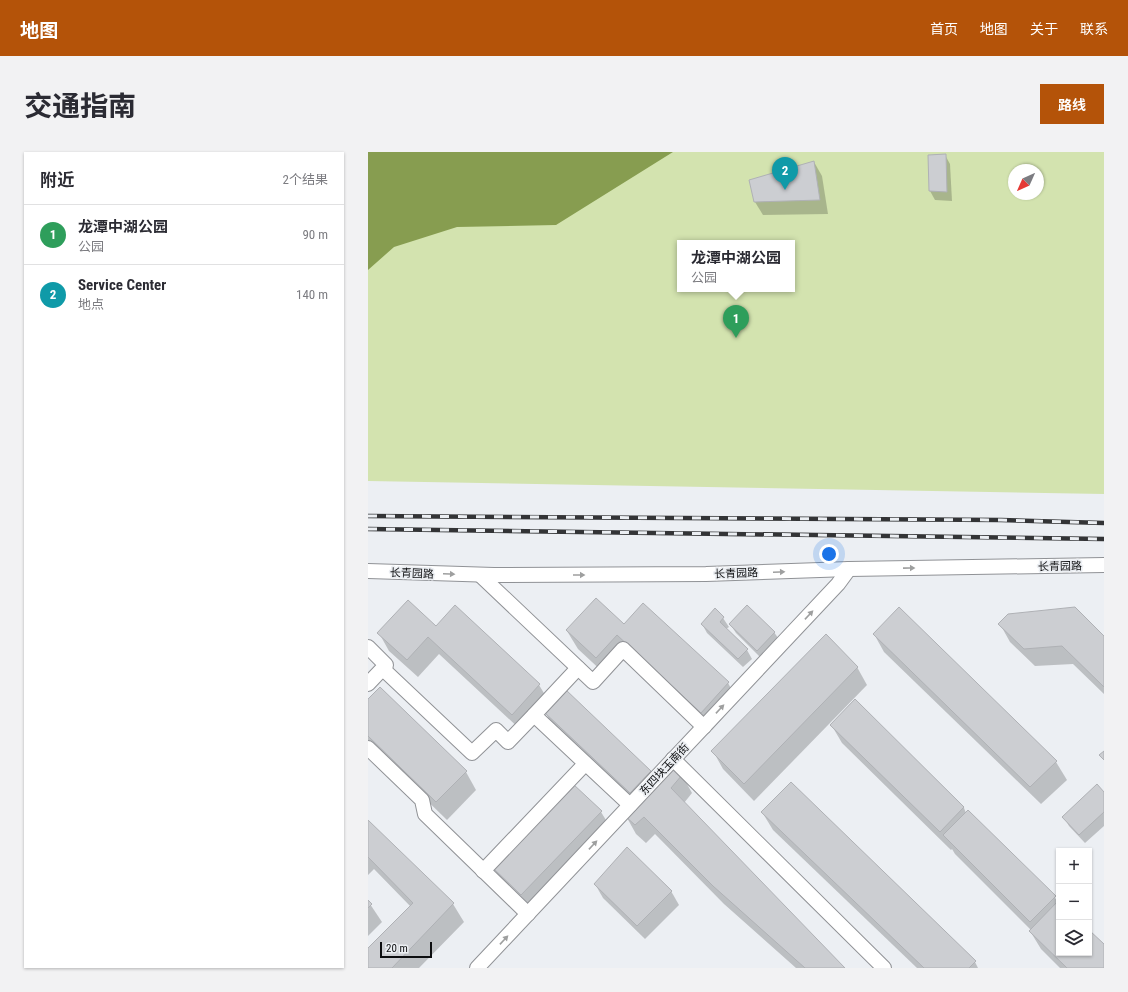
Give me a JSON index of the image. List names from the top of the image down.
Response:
{
  "streets": {
    "street": ["长青园路", "东四块玉南街"]
  },
  "crossings": [
    ["长青园路", "东四块玉南街"]
  ],
  "one_way": ["长青园路"],
  "scale_bar": "20 m",
  "north": "bottom left",
  "page": {
    "header": "地图",
    "nav": [
      "首页",
      "地图",
      "关于",
      "联系"
    ],
    "title": "交通指南",
    "buttons": "路线",
    "heading": ["附近", "2个结果"],
    "pins": ["2", "1"],
    "list": [
      {
        "mark": "1",
        "name": "龙潭中湖公园",
        "note": "公园",
        "value": "90 m"
      },
      {
        "mark": "2",
        "name": "Service Center",
        "note": "地点",
        "value": "140 m"
      }
    ],
    "popup": ["龙潭中湖公园", "公园"],
    "map_buttons": ["+", "−"],
    "scale": "20 m"
  }
}
